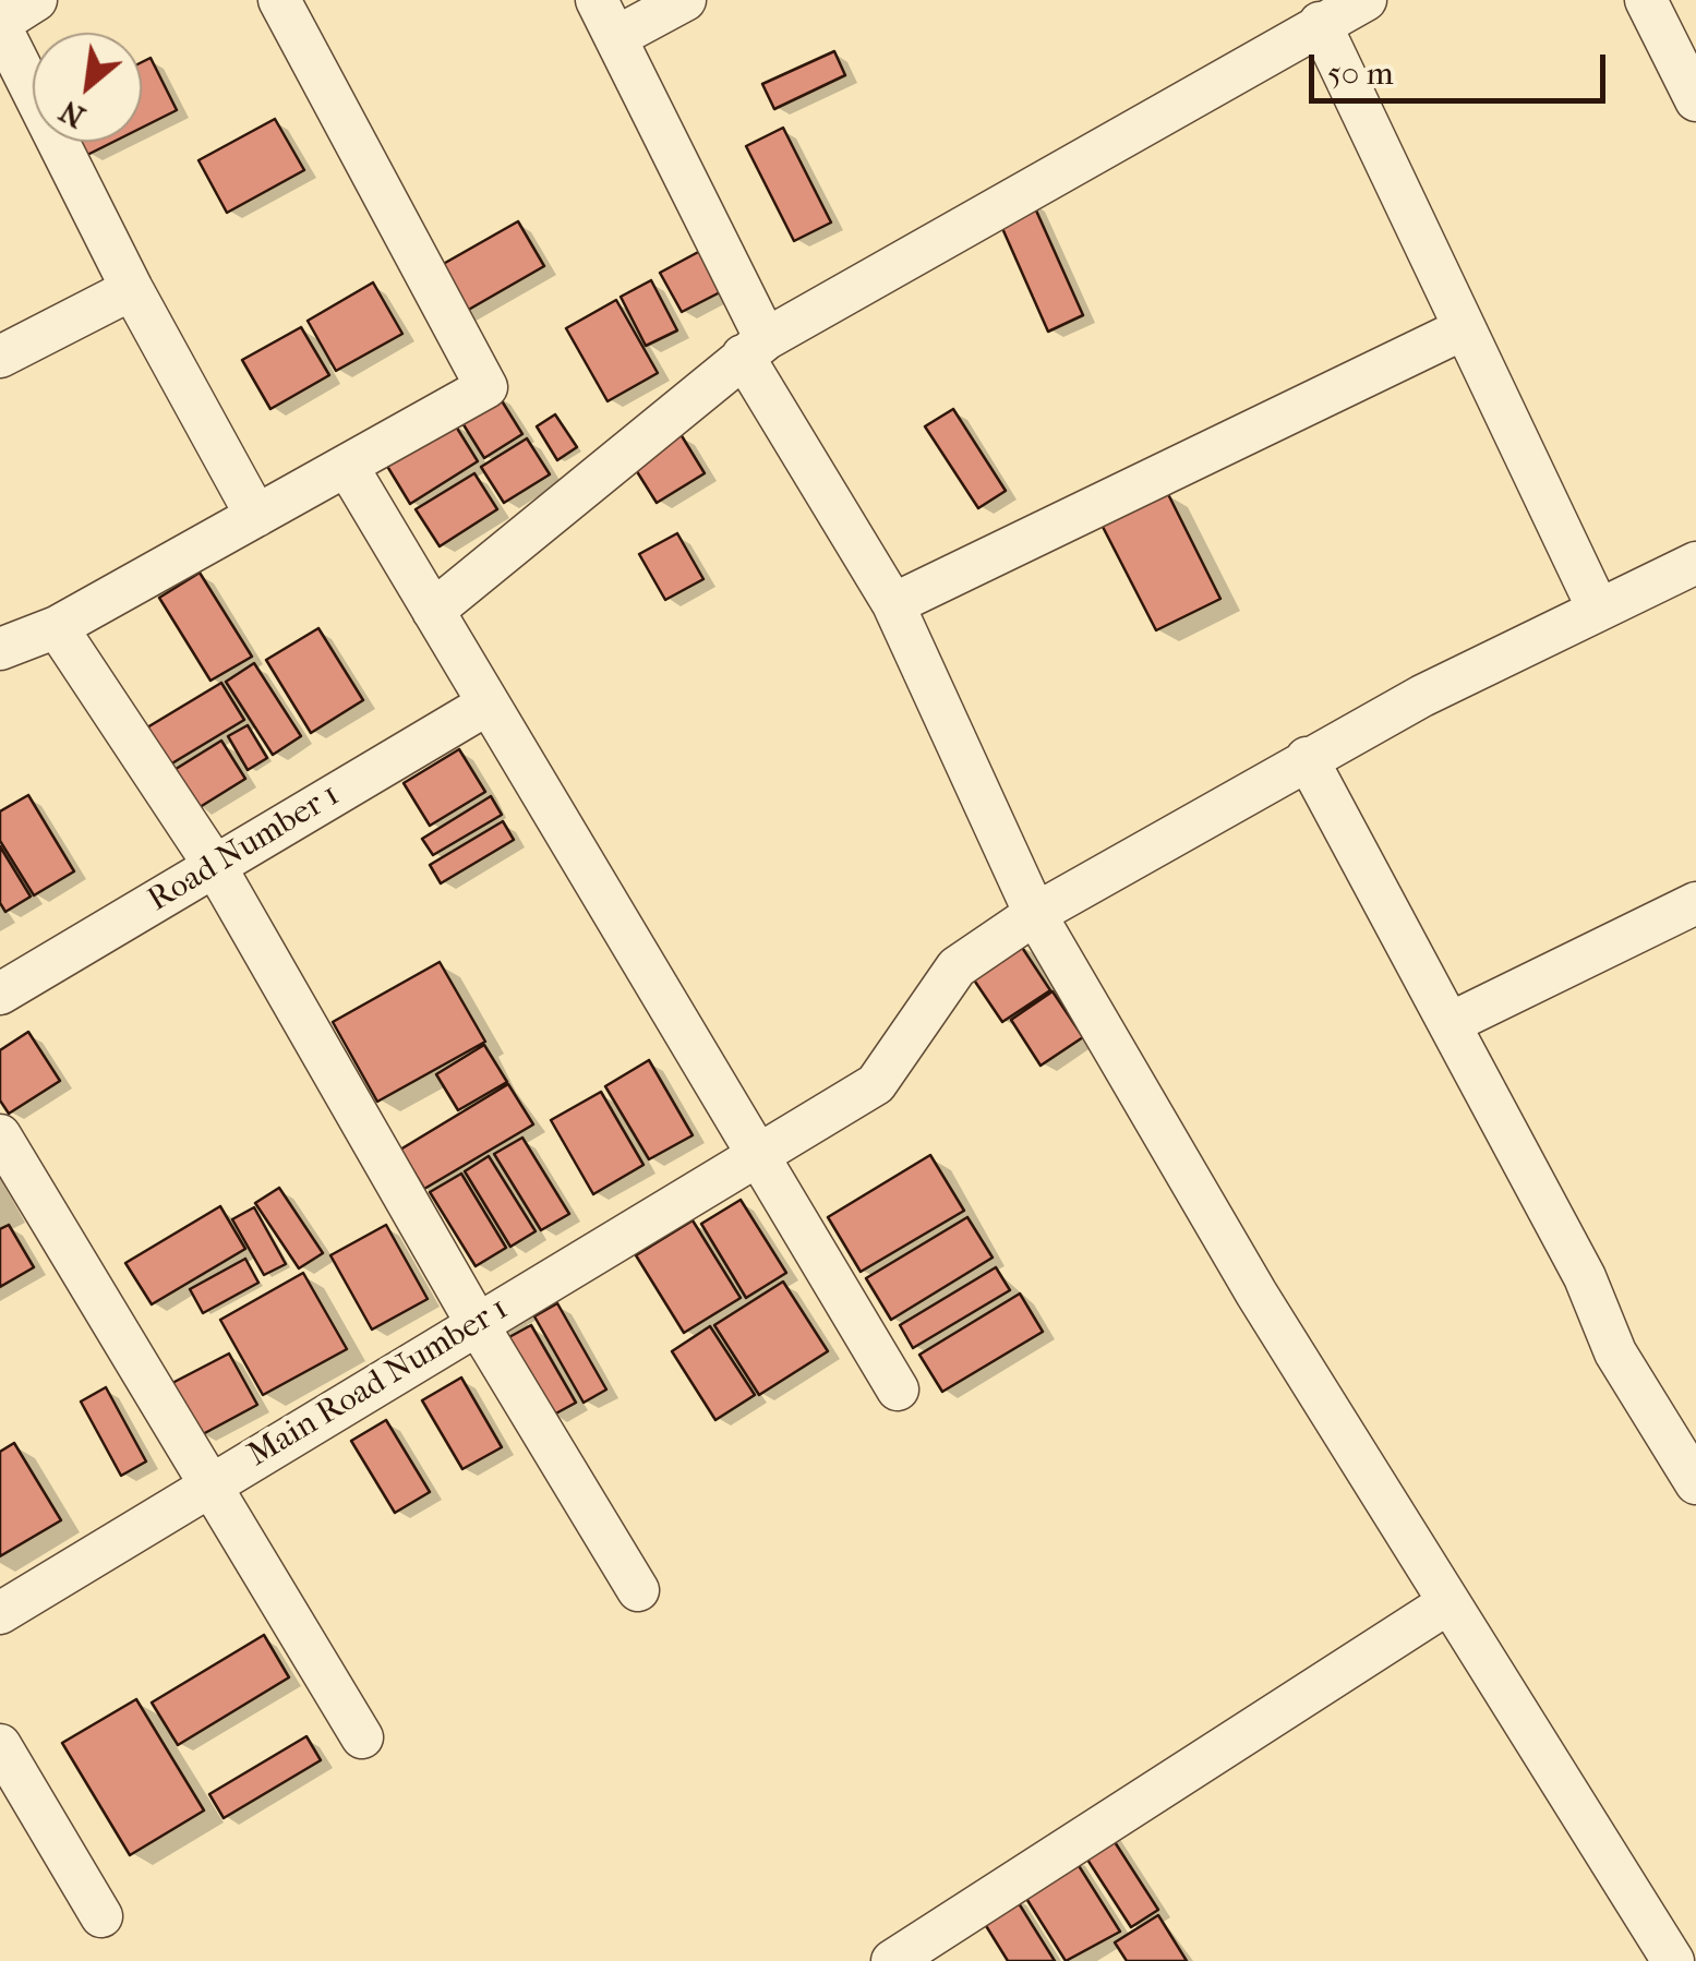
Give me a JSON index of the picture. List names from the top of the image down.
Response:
{
  "streets": {
    "street": ["Road Number 1", "Main Road Number 1"]
  },
  "scale_bar": "50 m",
  "north": "bottom left"
}
